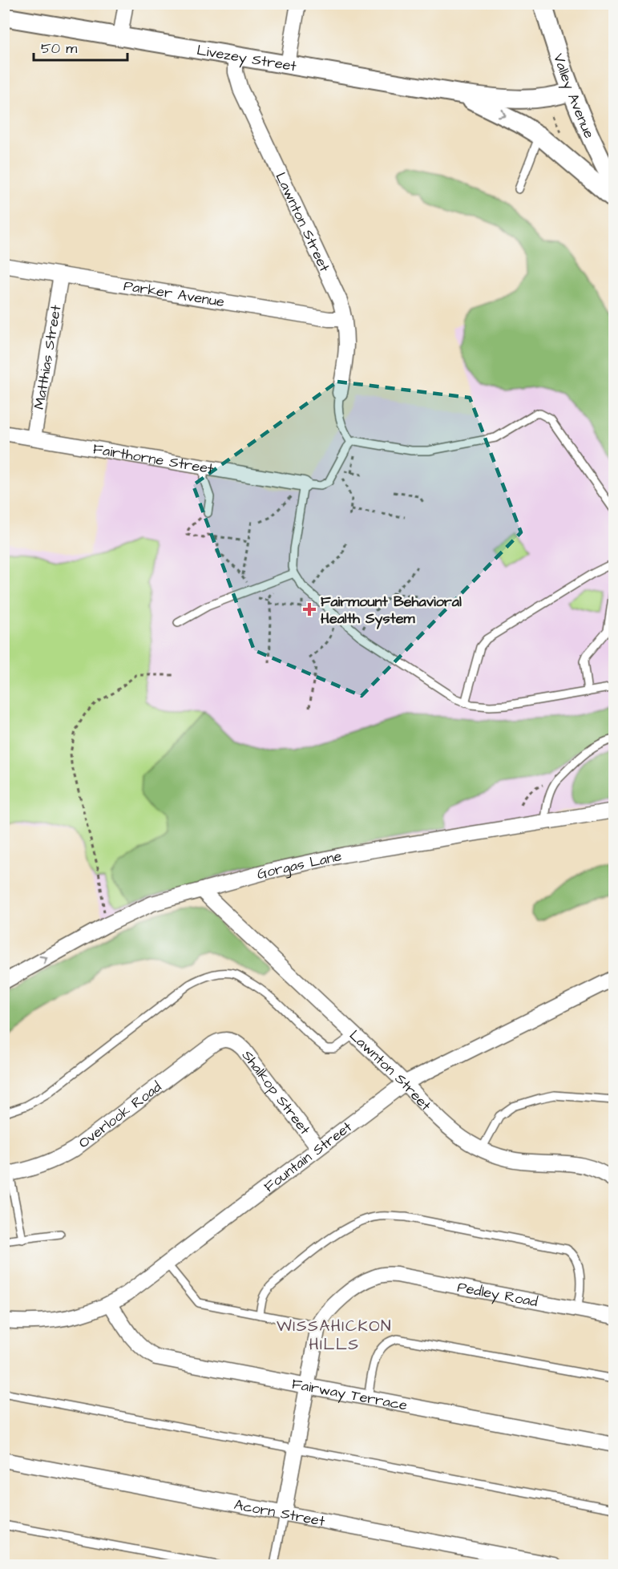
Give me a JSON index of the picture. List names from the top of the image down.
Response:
{
  "streets": {
    "street": [
      "Livezey Street",
      "Valley Avenue",
      "Lawnton Street",
      "Parker Avenue",
      "Matthias Street",
      "Fairthorne Street",
      "Gorgas Lane",
      "Shalkop Street",
      "Overlook Road",
      "Fountain Street",
      "Pedley Road",
      "Fairway Terrace",
      "Acorn Street"
    ]
  },
  "crossings": [
    ["Livezey Street", "Valley Avenue"],
    ["Livezey Street", "Lawnton Street"],
    ["Lawnton Street", "Parker Avenue"],
    ["Lawnton Street", "Gorgas Lane"],
    ["Lawnton Street", "Fountain Street"],
    ["Parker Avenue", "Matthias Street"],
    ["Matthias Street", "Fairthorne Street"],
    ["Shalkop Street", "Overlook Road"],
    ["Shalkop Street", "Fountain Street"],
    ["Fountain Street", "Fairway Terrace"]
  ],
  "districts": ["WISSAHICKON HILLS"],
  "places": {
    "health": ["Fairmount Behavioral Health System"]
  },
  "scale_bar": "50 m"
}
